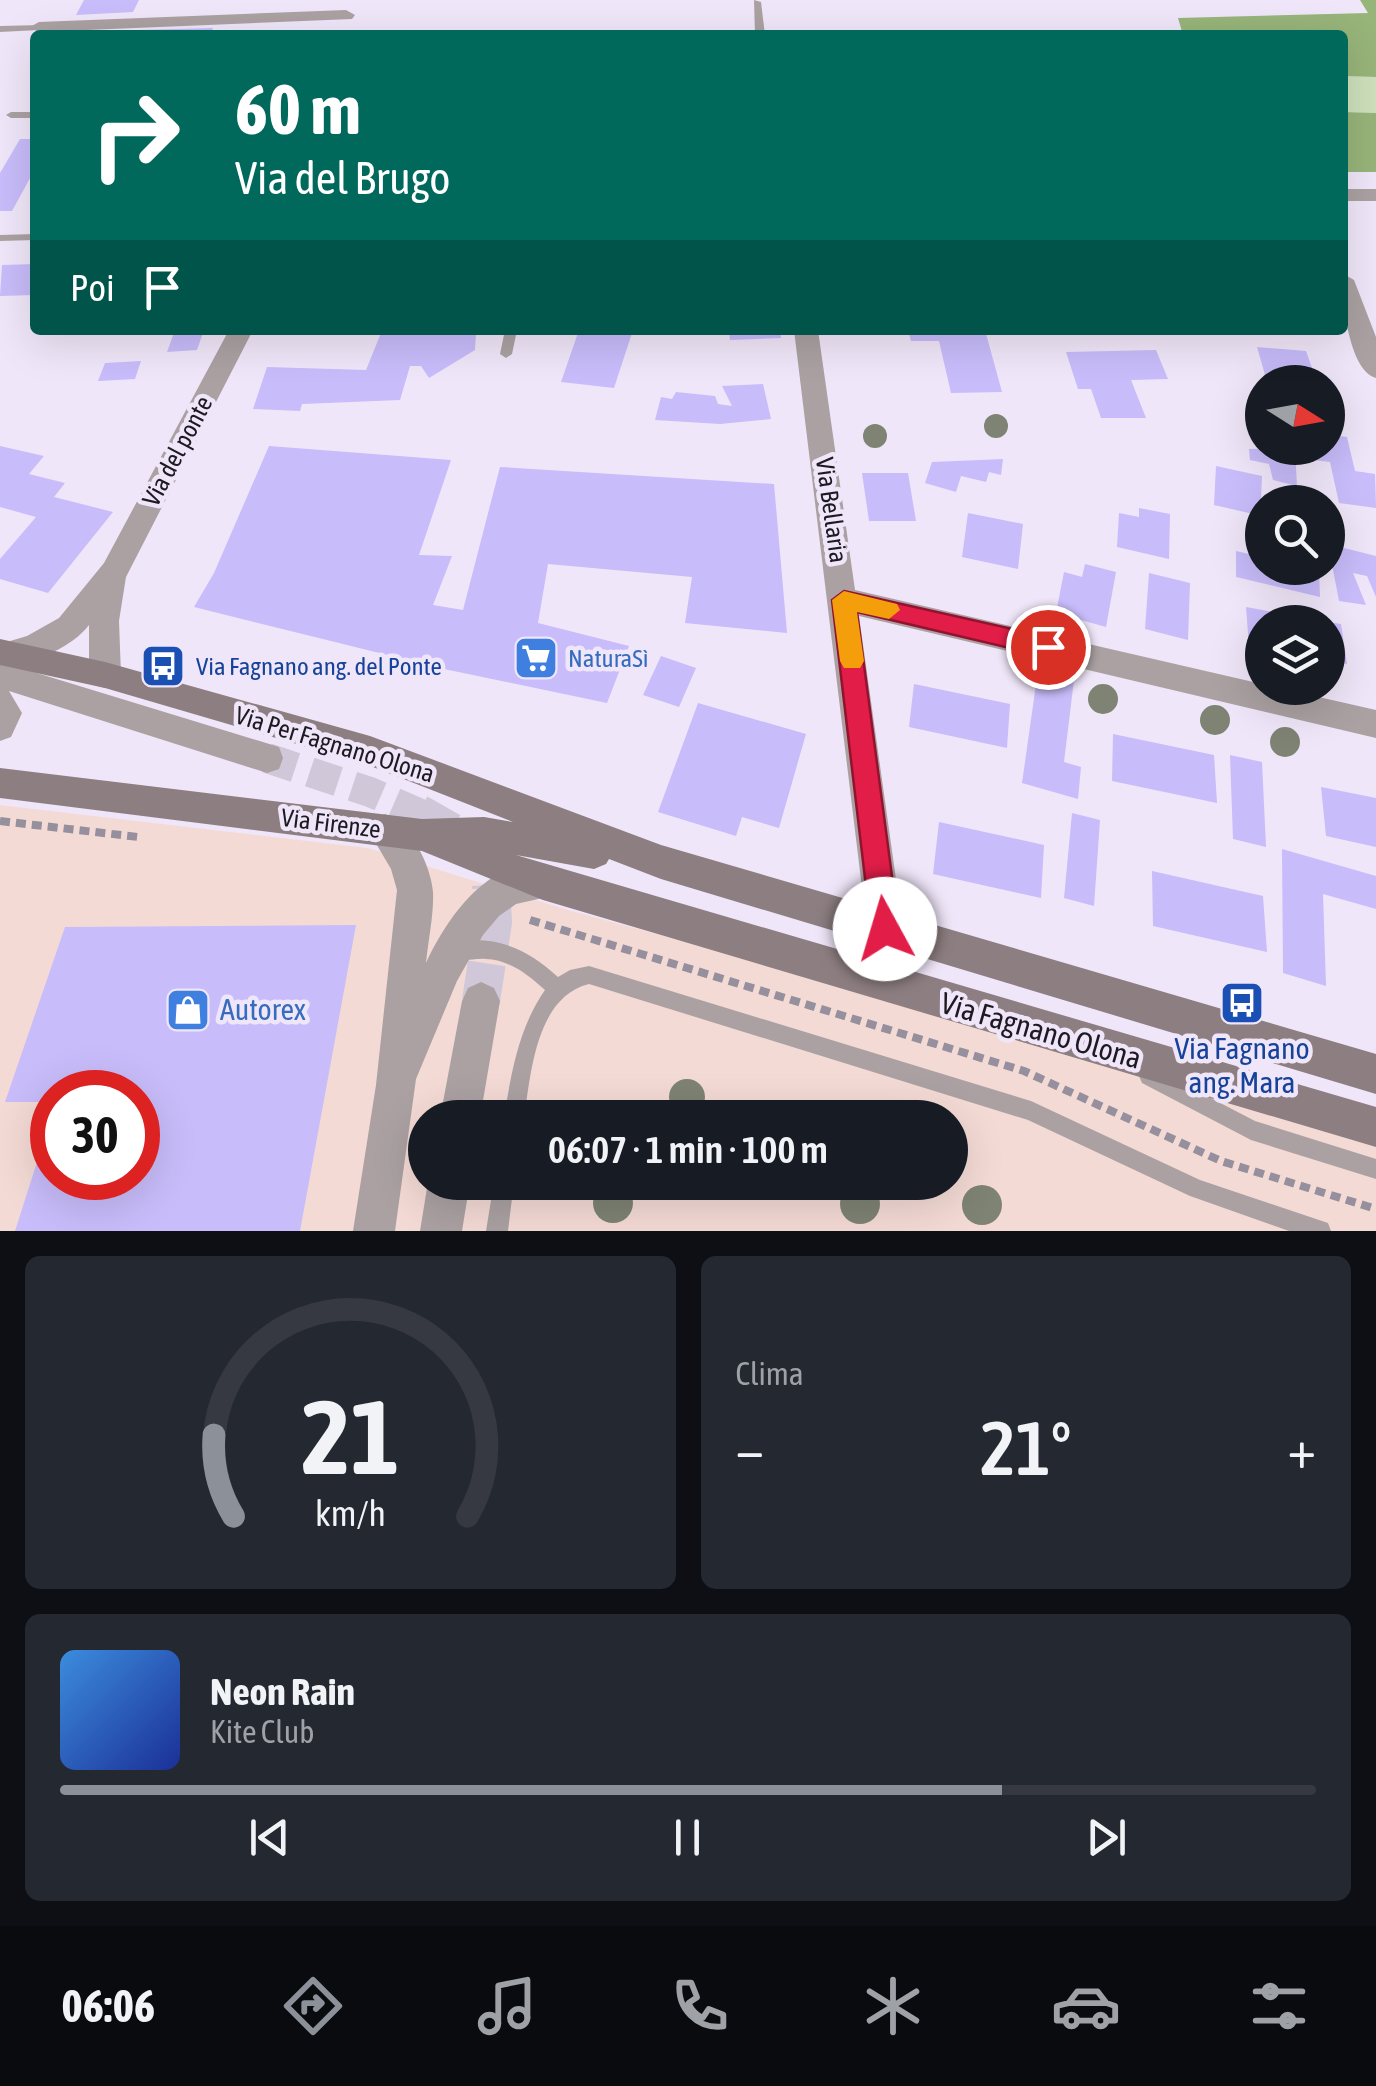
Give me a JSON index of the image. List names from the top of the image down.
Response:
{
  "streets": {
    "main road": ["Via Per Fagnano Olona", "Via Firenze", "Via Fagnano Olona"],
    "street": ["Via del ponte", "Via Bellaria"]
  },
  "crossings": [
    ["Via del ponte", "Via Per Fagnano Olona"],
    ["Via Bellaria", "Via Fagnano Olona"],
    ["Via Per Fagnano Olona", "Via Firenze"],
    ["Via Per Fagnano Olona", "Via Fagnano Olona"],
    ["Via Firenze", "Via Fagnano Olona"]
  ],
  "places": {
    "supermarket": ["NaturaSì"],
    "bus stop": ["Via Fagnano ang. del Ponte", "Via Fagnano ang. Mara"],
    "shop": ["Autorex"]
  },
  "north": "right",
  "page": {
    "turn": ["60 m", "Via del Brugo"],
    "then": "Poi",
    "limit": "30",
    "trip": "06:07 · 1 min · 100 m",
    "tile": "Clima",
    "heat": ["−", "21°", "+"],
    "song": ["Neon Rain", "Kite Club"],
    "tabs": "06:06",
    "gauge": ["21", "km/h"]
  }
}
